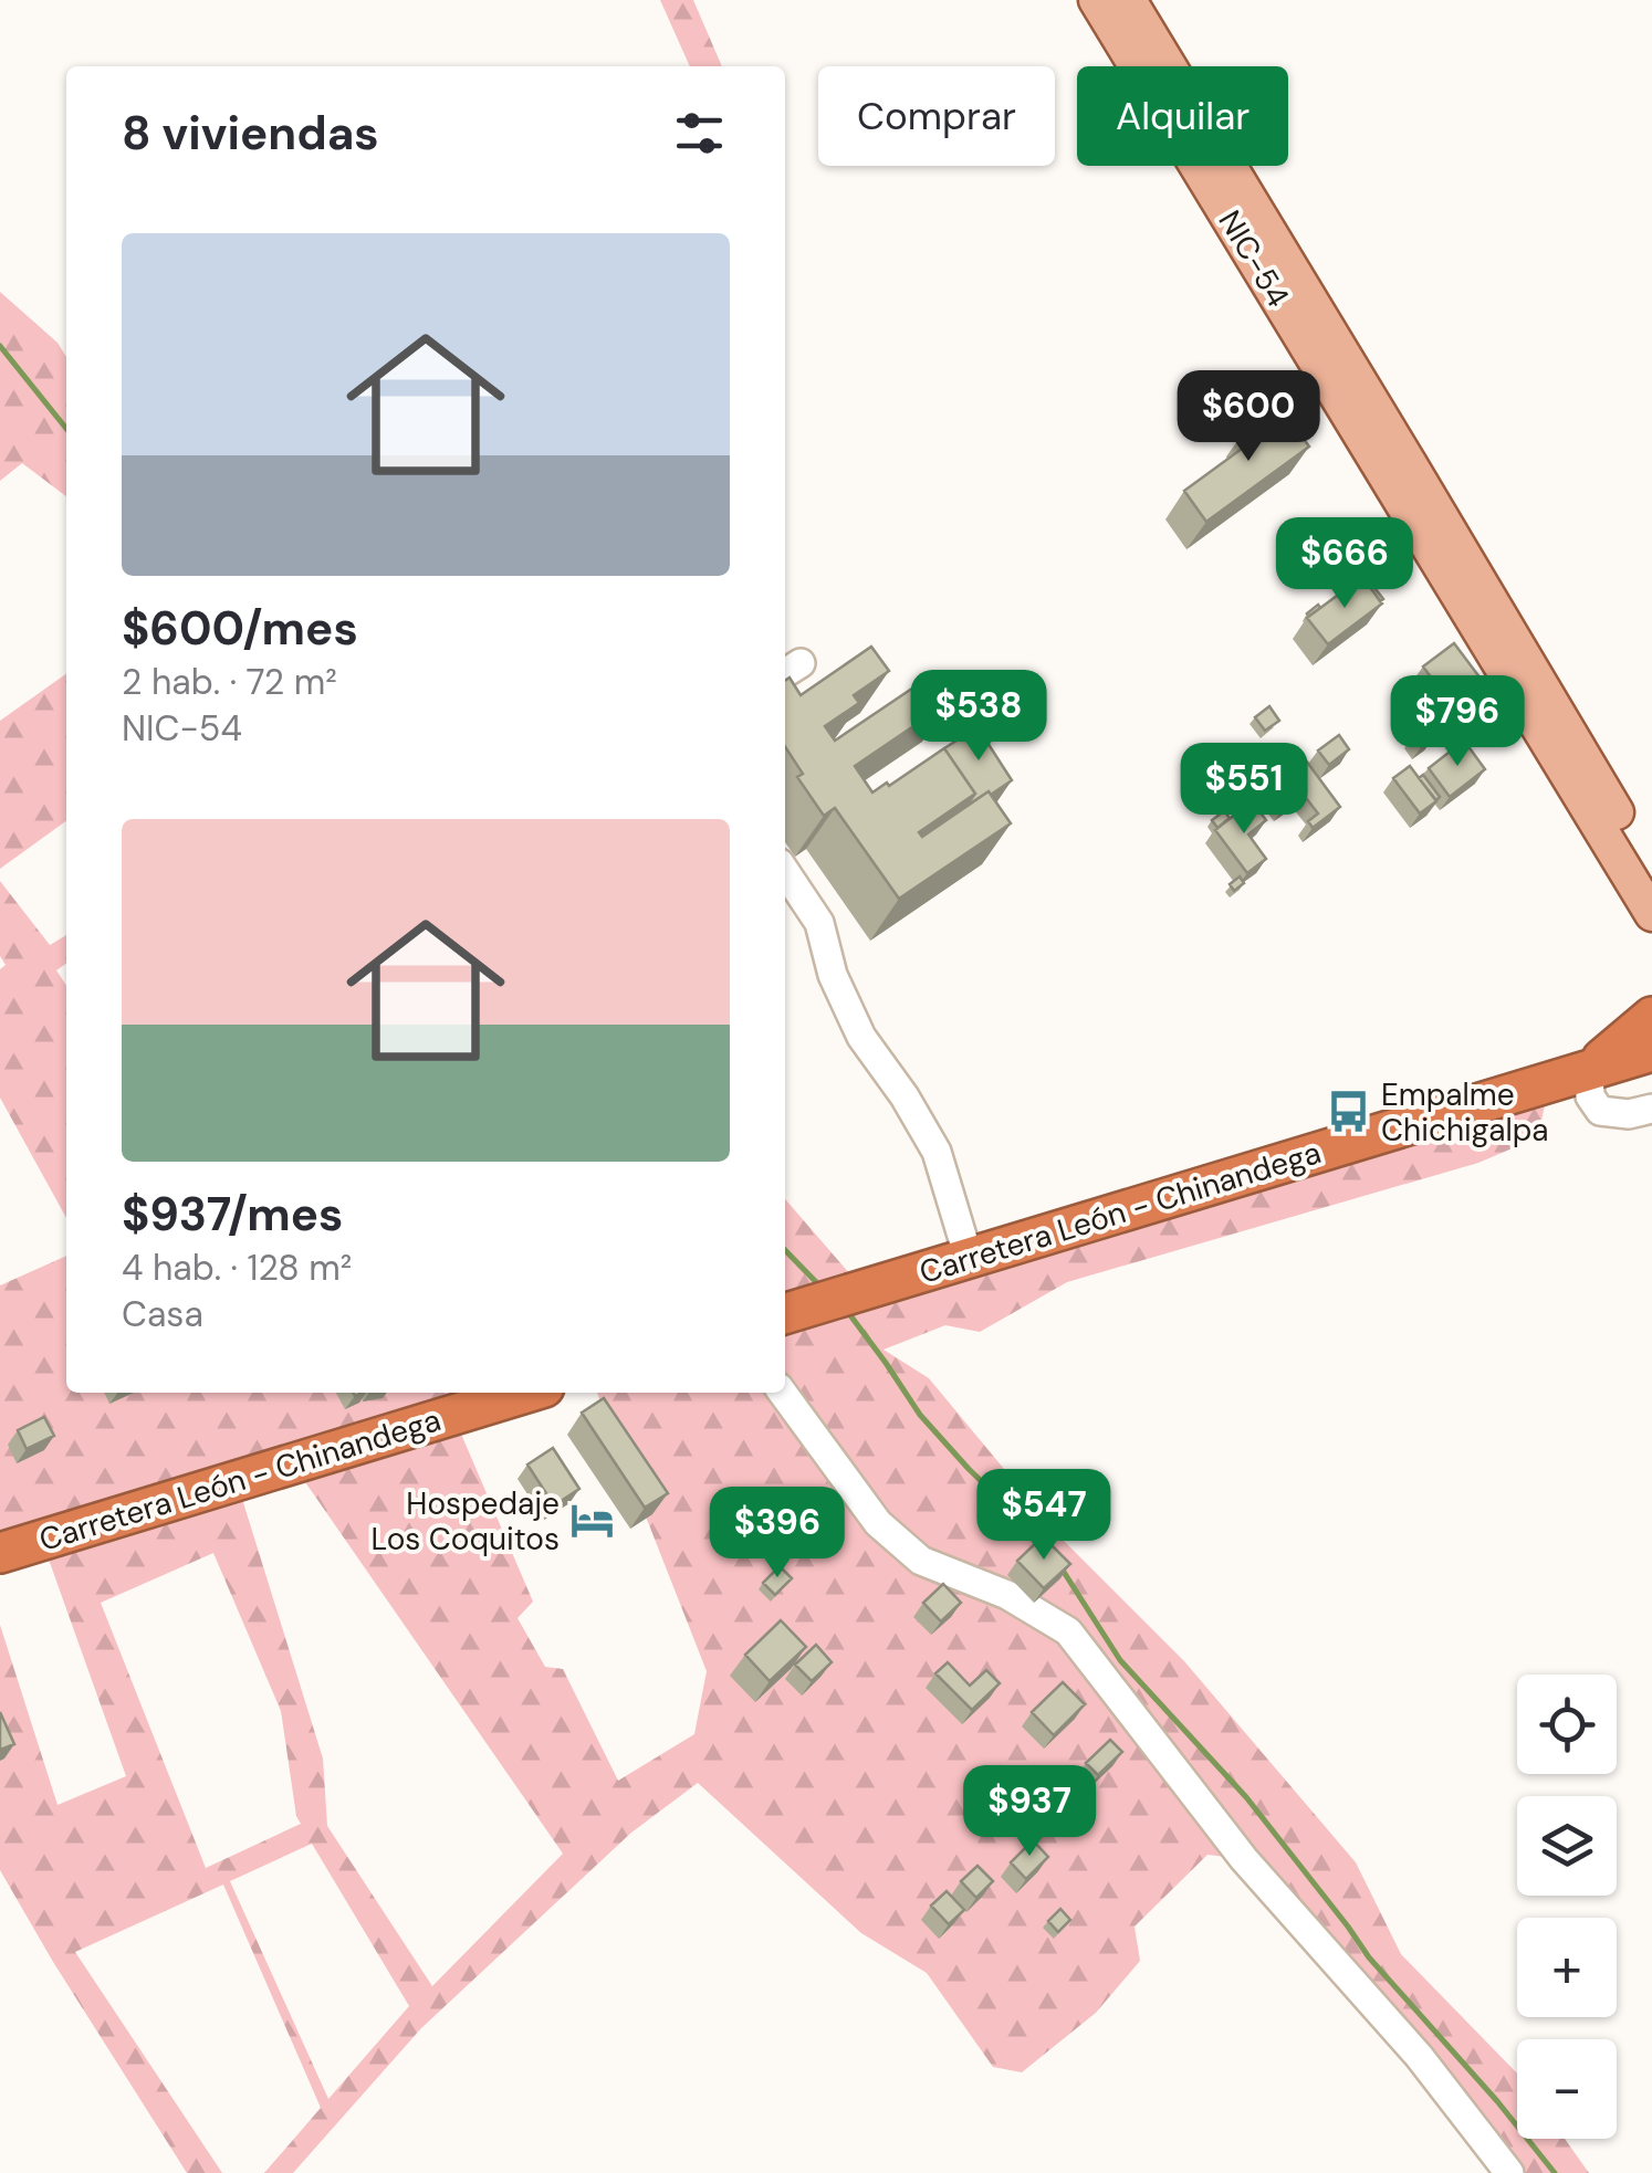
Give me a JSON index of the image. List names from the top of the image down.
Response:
{
  "streets": {
    "highway": ["Carretera León - Chinandega"],
    "main road": ["NIC-54"]
  },
  "places": {
    "bus stop": ["Empalme Chichigalpa"],
    "hotel": ["Hospedaje Los Coquitos"]
  },
  "page": {
    "chip": ["Comprar", "Alquilar"],
    "heading": "8 viviendas",
    "list": [
      {
        "name": "$600/mes",
        "note": "2 hab. · 72 m² · NIC-54"
      },
      {
        "name": "$937/mes",
        "note": "4 hab. · 128 m² · Casa"
      }
    ],
    "price": [
      "$600",
      "$666",
      "$538",
      "$796",
      "$551",
      "$547",
      "$396",
      "$937"
    ],
    "map_buttons": ["+", "−"]
  }
}
